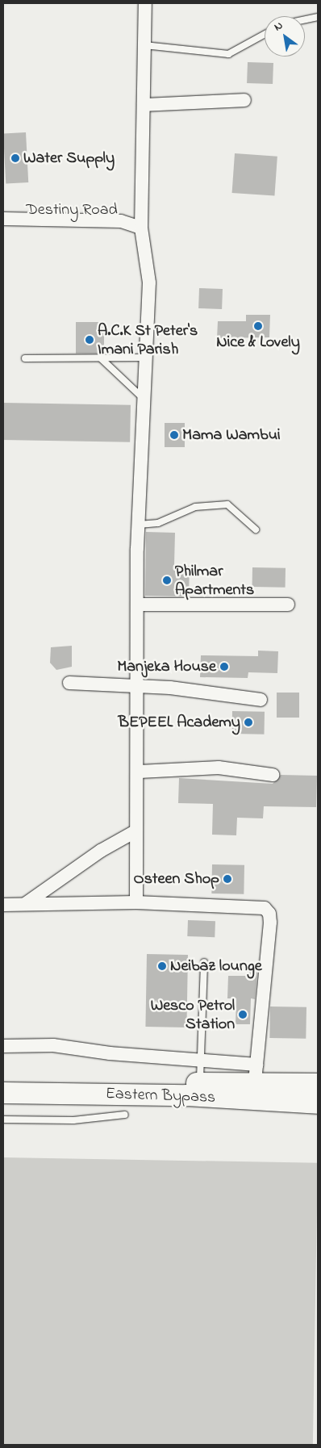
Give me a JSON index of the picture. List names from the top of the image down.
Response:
{
  "streets": {
    "main road": ["Eastern Bypass"],
    "street": ["Destiny Road"]
  },
  "places": [
    "Water Supply",
    "Nice & Lovely",
    "A.C.K St Peter's Imani Parish",
    "Mama Wambui",
    "Philmar Apartments",
    "Manjeka House",
    "BEPEEL Academy",
    "Osteen Shop",
    "Neibaz lounge",
    "Wesco Petrol Station"
  ],
  "north": "top left"
}
